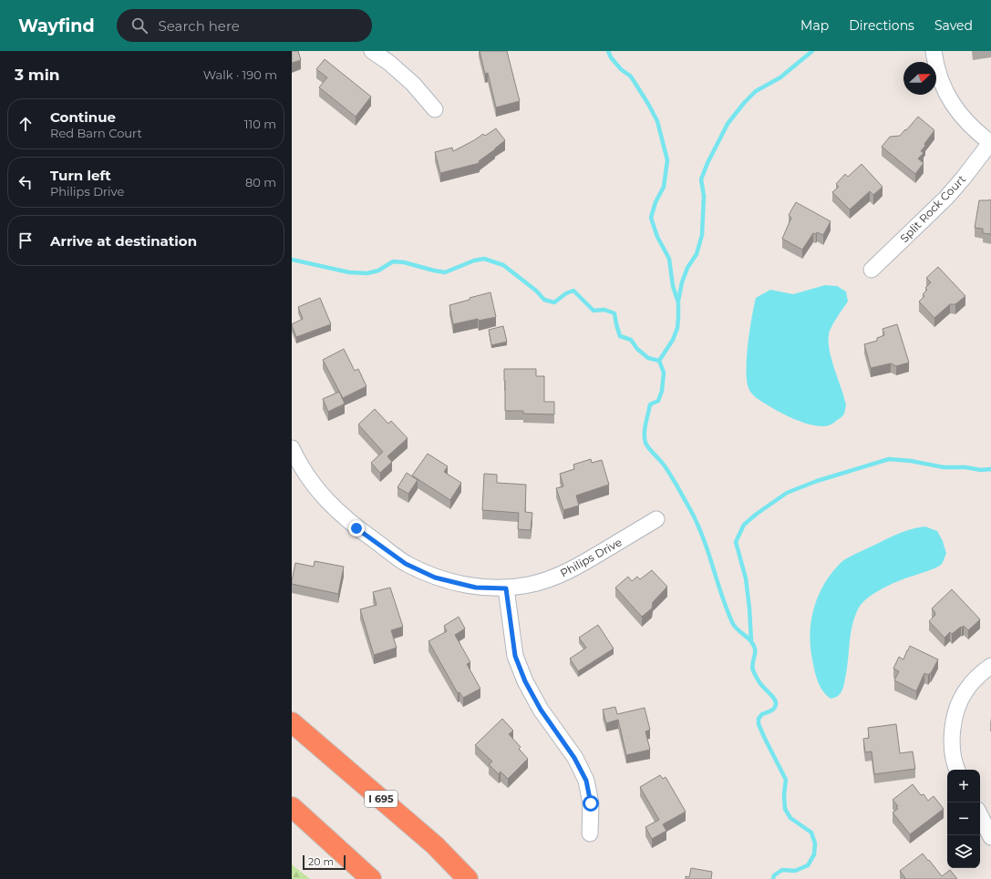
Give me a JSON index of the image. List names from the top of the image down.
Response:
{
  "streets": {
    "highway": ["I 695"],
    "street": ["Split Rock Court", "Philips Drive"]
  },
  "scale_bar": "20 m",
  "north": "right",
  "page": {
    "header": "Wayfind",
    "search": "Search here",
    "nav": ["Map", "Directions", "Saved"],
    "heading": ["3 min", "Walk · 190 m"],
    "list": [
      ["Continue", "Red Barn Court", "110 m"],
      ["Turn left", "Philips Drive", "80 m"],
      "Arrive at destination"
    ],
    "map_buttons": ["+", "−"],
    "scale": "20 m"
  }
}
